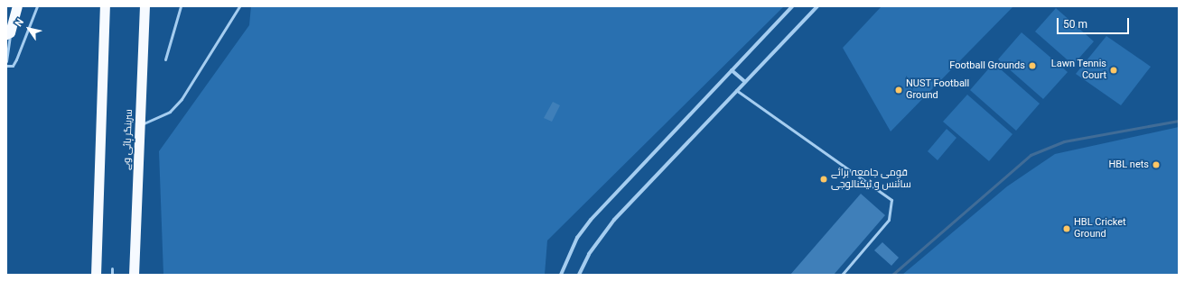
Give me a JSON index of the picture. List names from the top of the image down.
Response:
{
  "streets": {
    "highway": ["سرینگر ہائی وے"]
  },
  "places": [
    "Football Grounds",
    "Lawn Tennis Court",
    "NUST Football Ground",
    "HBL nets",
    "قومی جامعہ برائے سائنس و ٹیکنالوجی",
    "HBL Cricket Ground"
  ],
  "scale_bar": "50 m",
  "north": "top left"
}
